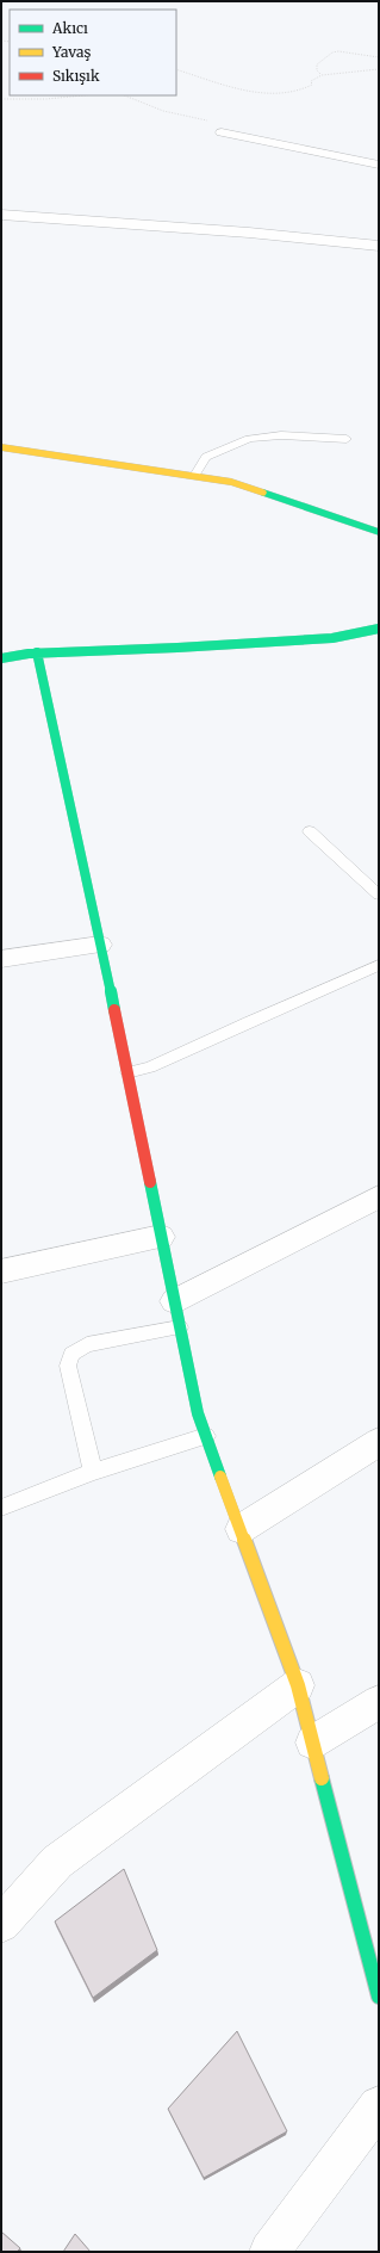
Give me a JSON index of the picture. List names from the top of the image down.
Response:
{
  "legend": ["Akıcı", "Yavaş", "Sıkışık"]
}
